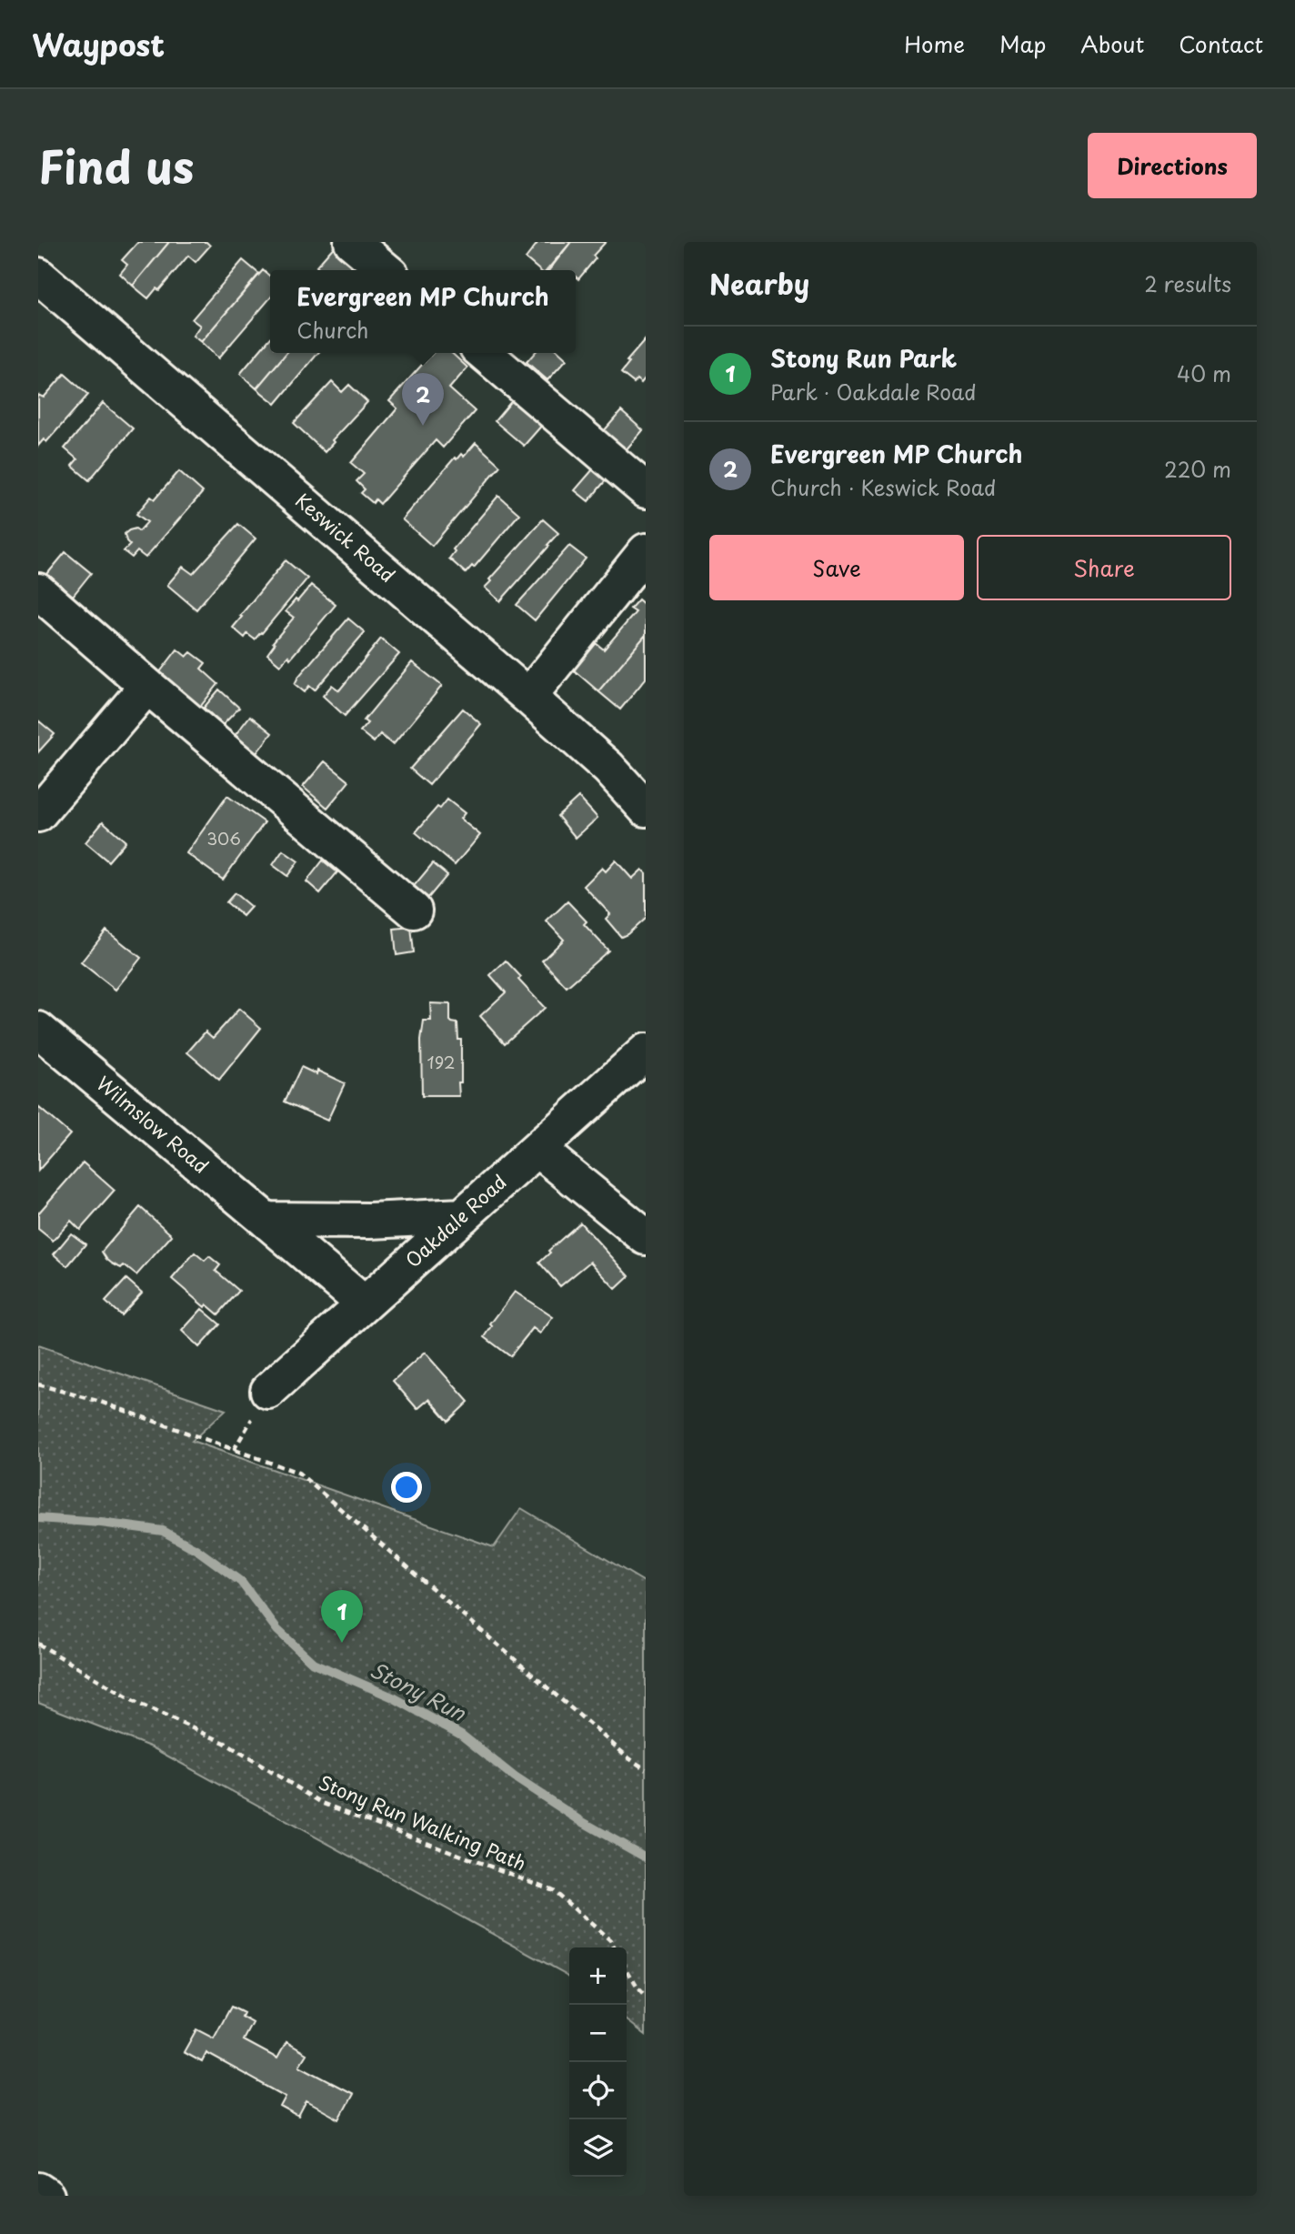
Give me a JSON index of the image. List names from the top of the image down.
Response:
{
  "streets": {
    "street": ["Keswick Road", "Wilmslow Road", "Oakdale Road"],
    "path": ["Stony Run Walking Path"]
  },
  "crossings": [
    ["Wilmslow Road", "Oakdale Road"]
  ],
  "water": ["Stony Run"],
  "house_numbers": ["306", "192"],
  "page": {
    "header": "Waypost",
    "nav": [
      "Home",
      "Map",
      "About",
      "Contact"
    ],
    "title": "Find us",
    "buttons": [
      "Directions",
      ["Save", "Share"]
    ],
    "heading": ["Nearby", "2 results"],
    "popup": ["Evergreen MP Church", "Church"],
    "list": [
      {
        "mark": "1",
        "name": "Stony Run Park",
        "note": "Park · Oakdale Road",
        "value": "40 m"
      },
      {
        "mark": "2",
        "name": "Evergreen MP Church",
        "note": "Church · Keswick Road",
        "value": "220 m"
      }
    ],
    "pins": ["2", "1"],
    "map_buttons": ["+", "−"]
  }
}
